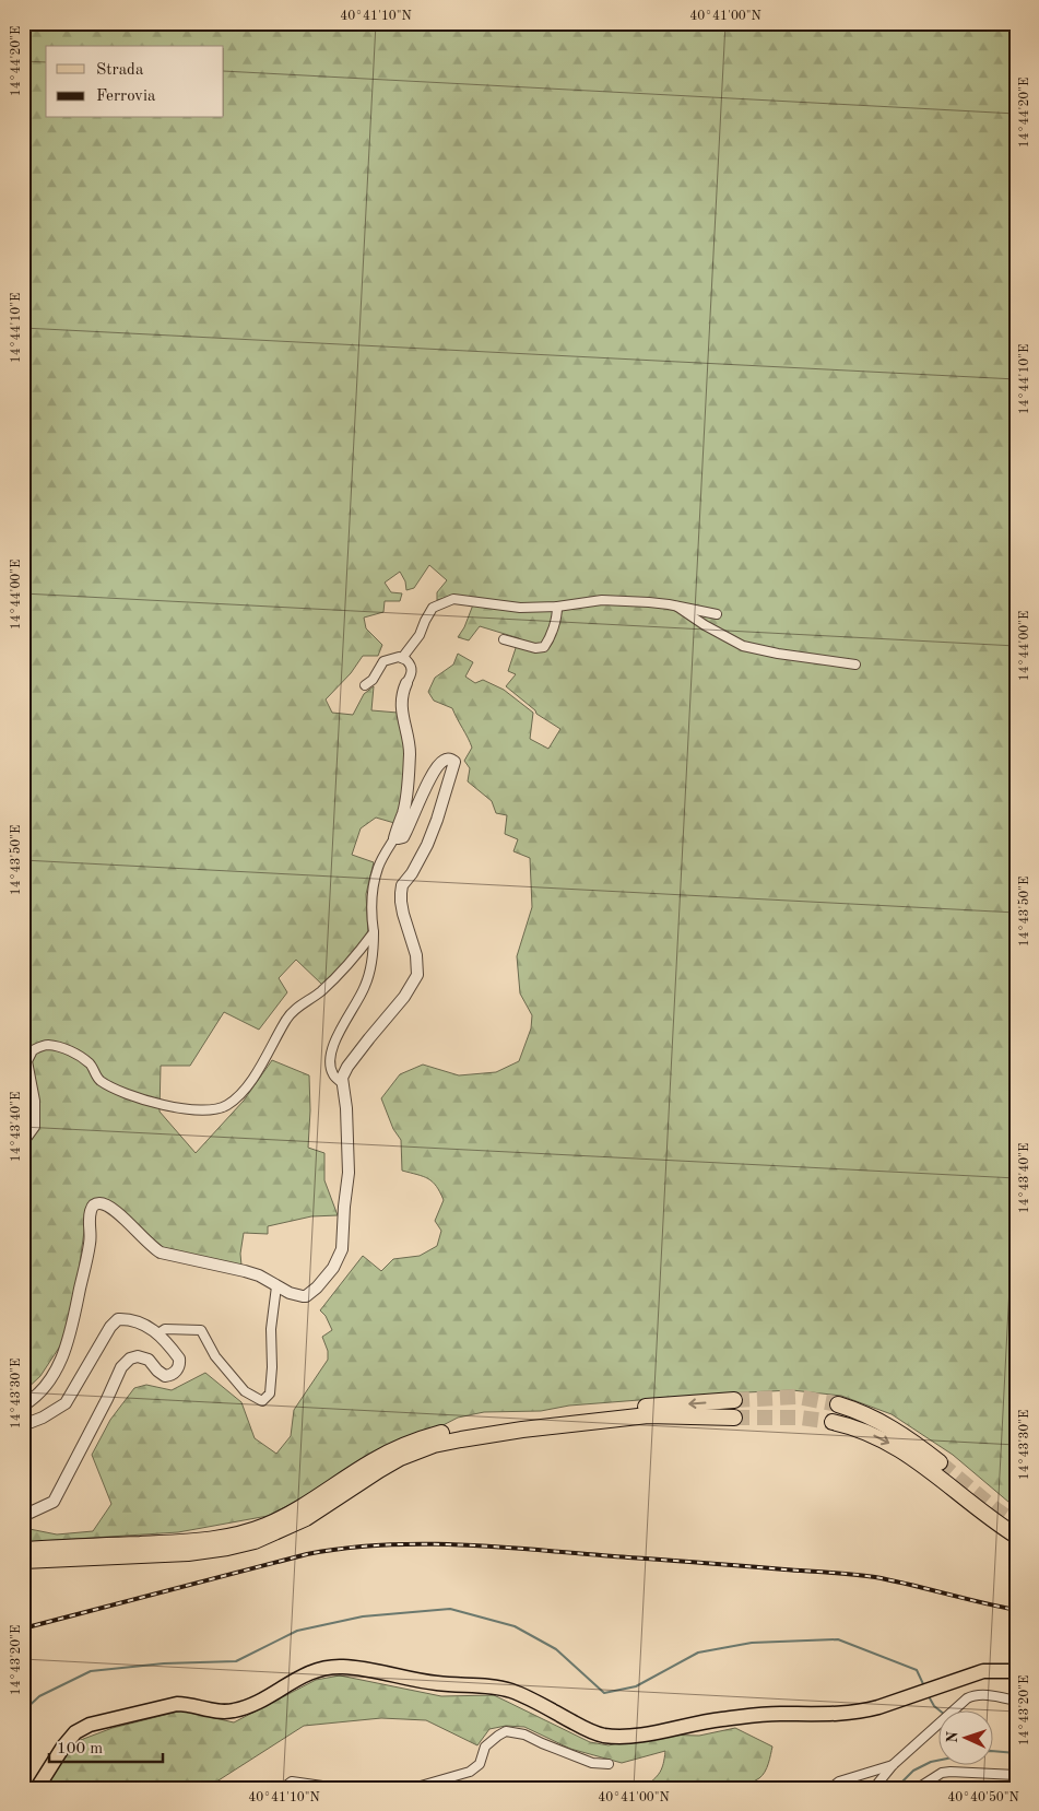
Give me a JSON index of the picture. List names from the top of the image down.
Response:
{
  "legend": ["Strada", "Ferrovia"],
  "scale_bar": "100 m",
  "north": "left",
  "coordinates": [
    "40°41'10\"N",
    "40°41'00\"N",
    "14°44'20\"E",
    "14°44'10\"E",
    "14°44'00\"E",
    "14°43'50\"E",
    "14°43'40\"E",
    "14°43'30\"E",
    "14°43'20\"E",
    "40°40'50\"N"
  ]
}
